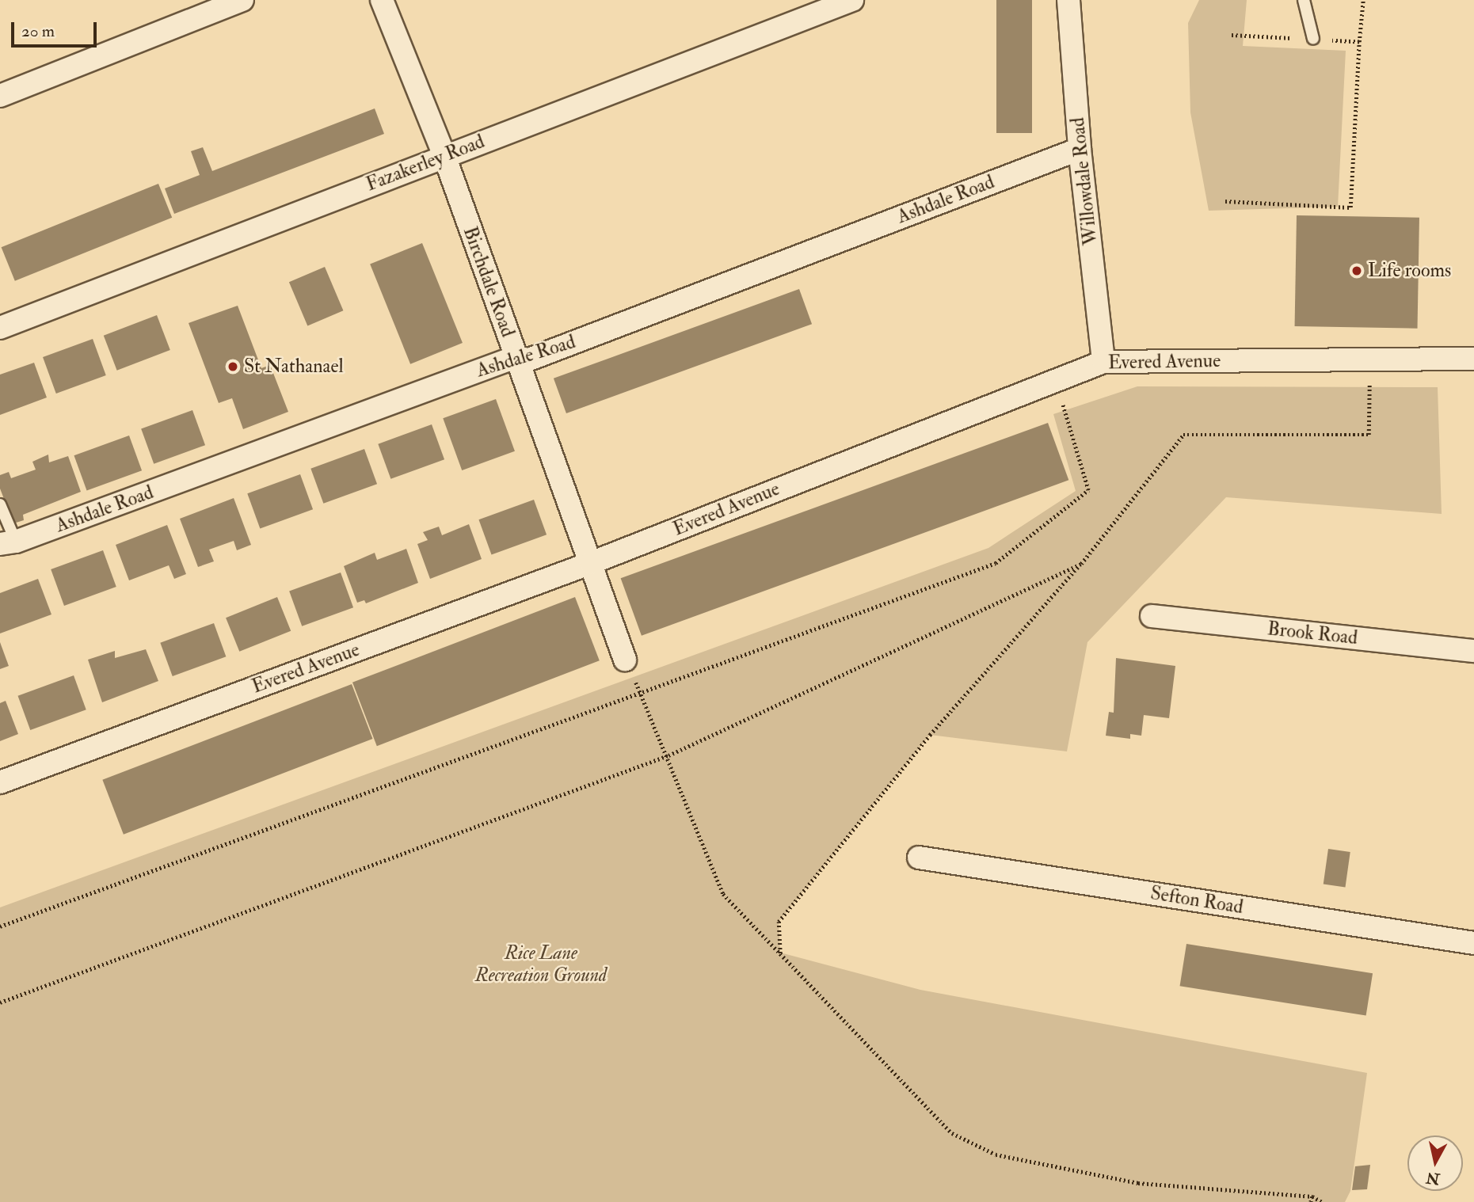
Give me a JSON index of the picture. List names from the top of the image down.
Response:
{
  "streets": {
    "street": [
      "Fazakerley Road",
      "Willowdale Road",
      "Ashdale Road",
      "Birchdale Road",
      "Evered Avenue",
      "Brook Road",
      "Sefton Road"
    ]
  },
  "crossings": [
    ["Fazakerley Road", "Birchdale Road"],
    ["Willowdale Road", "Ashdale Road"],
    ["Willowdale Road", "Evered Avenue"],
    ["Ashdale Road", "Birchdale Road"],
    ["Birchdale Road", "Evered Avenue"]
  ],
  "parks": ["Rice Lane Recreation Ground"],
  "places": ["Life rooms", "St Nathanael"],
  "scale_bar": "20 m",
  "north": "bottom"
}
